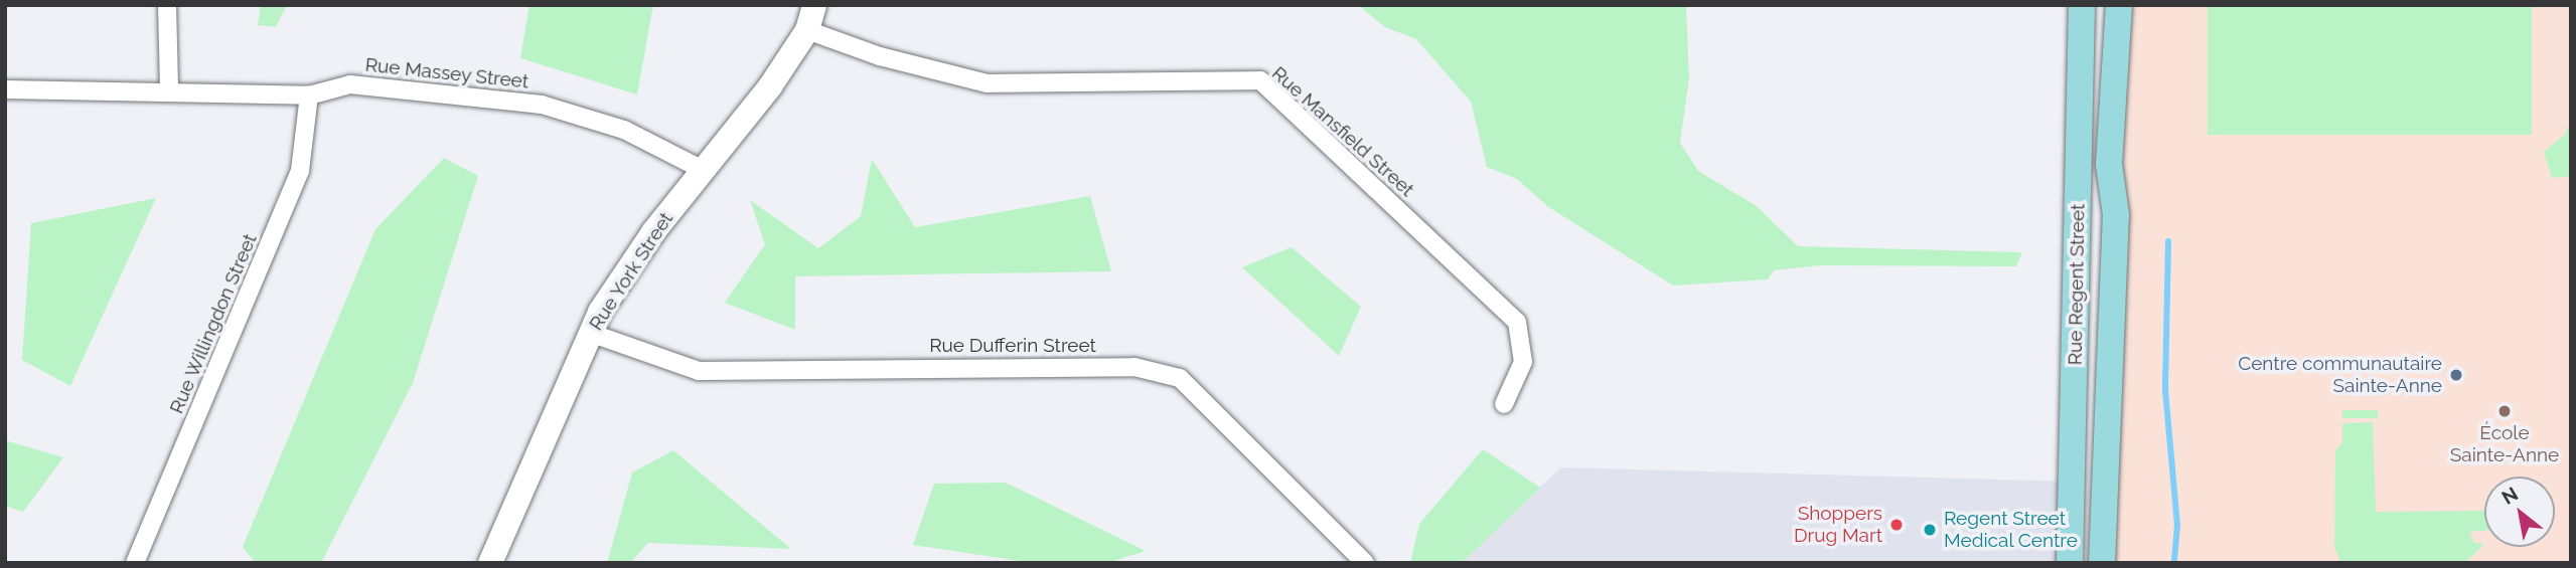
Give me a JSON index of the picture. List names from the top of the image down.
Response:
{
  "streets": {
    "main road": ["Rue Regent Street"],
    "street": [
      "Rue Massey Street",
      "Rue Mansfield Street",
      "Rue York Street",
      "Rue Willingdon Street",
      "Rue Dufferin Street"
    ]
  },
  "crossings": [
    ["Rue Massey Street", "Rue York Street"],
    ["Rue Massey Street", "Rue Willingdon Street"],
    ["Rue Mansfield Street", "Rue York Street"],
    ["Rue York Street", "Rue Dufferin Street"]
  ],
  "places": [
    "Centre communautaire Sainte-Anne",
    "École Sainte-Anne",
    "Shoppers Drug Mart",
    "Regent Street Medical Centre"
  ],
  "north": "top left"
}
